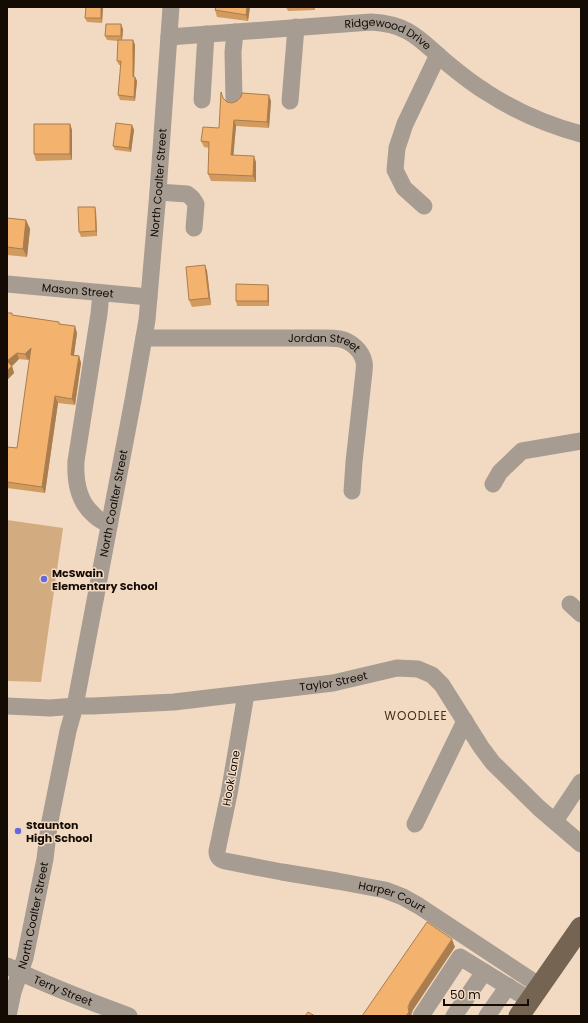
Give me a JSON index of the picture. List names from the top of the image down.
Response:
{
  "streets": {
    "street": [
      "Ridgewood Drive",
      "North Coalter Street",
      "Mason Street",
      "Jordan Street",
      "Taylor Street",
      "Hook Lane",
      "Harper Court",
      "Terry Street"
    ]
  },
  "crossings": [
    ["Ridgewood Drive", "North Coalter Street"],
    ["North Coalter Street", "Mason Street"],
    ["North Coalter Street", "Jordan Street"],
    ["North Coalter Street", "Taylor Street"],
    ["North Coalter Street", "Terry Street"],
    ["Taylor Street", "Hook Lane"],
    ["Hook Lane", "Harper Court"]
  ],
  "districts": ["WOODLEE"],
  "places": ["McSwain Elementary School", "Staunton High School"],
  "scale_bar": "50 m"
}
